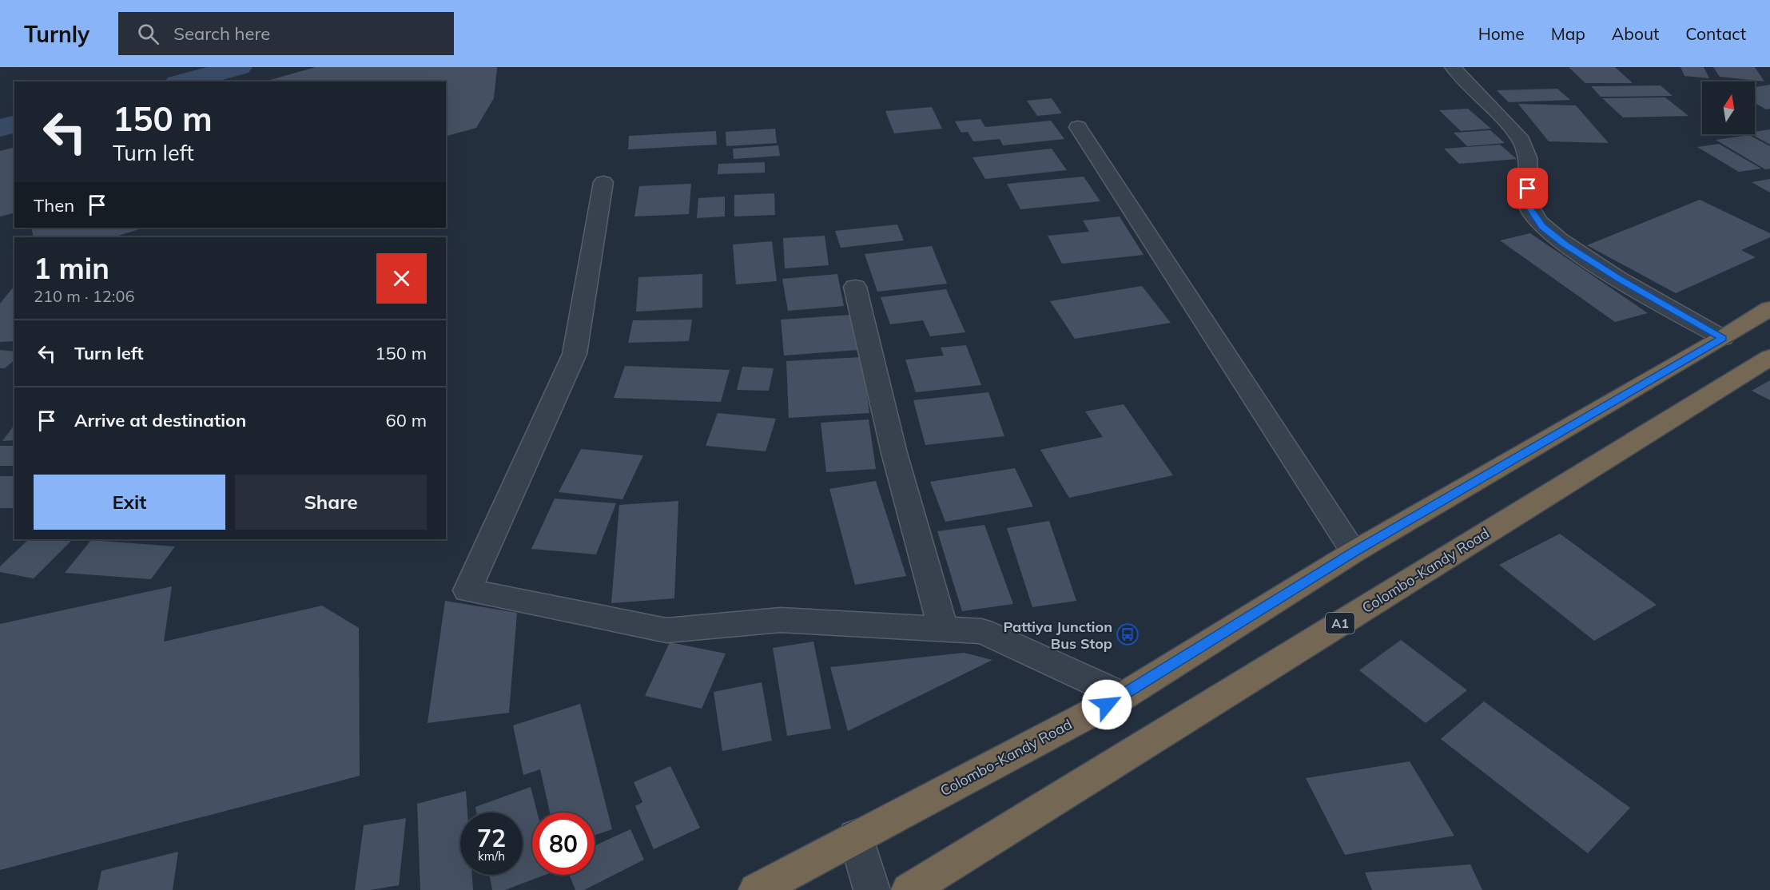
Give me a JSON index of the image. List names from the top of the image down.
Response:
{
  "streets": {
    "highway": ["Colombo-Kandy Road", "A1"]
  },
  "places": {
    "bus stop": ["Pattiya Junction Bus Stop"]
  },
  "north": "top",
  "page": {
    "header": "Turnly",
    "search": "Search here",
    "nav": [
      "Home",
      "Map",
      "About",
      "Contact"
    ],
    "turn": ["150 m", "Turn left"],
    "then": "Then",
    "heading": ["1 min", "210 m · 12:06"],
    "list": [
      {
        "name": "Turn left",
        "value": "150 m"
      },
      {
        "name": "Arrive at destination",
        "value": "60 m"
      }
    ],
    "buttons": ["Exit", "Share"],
    "speed": "72 km/h",
    "limit": "80"
  }
}
